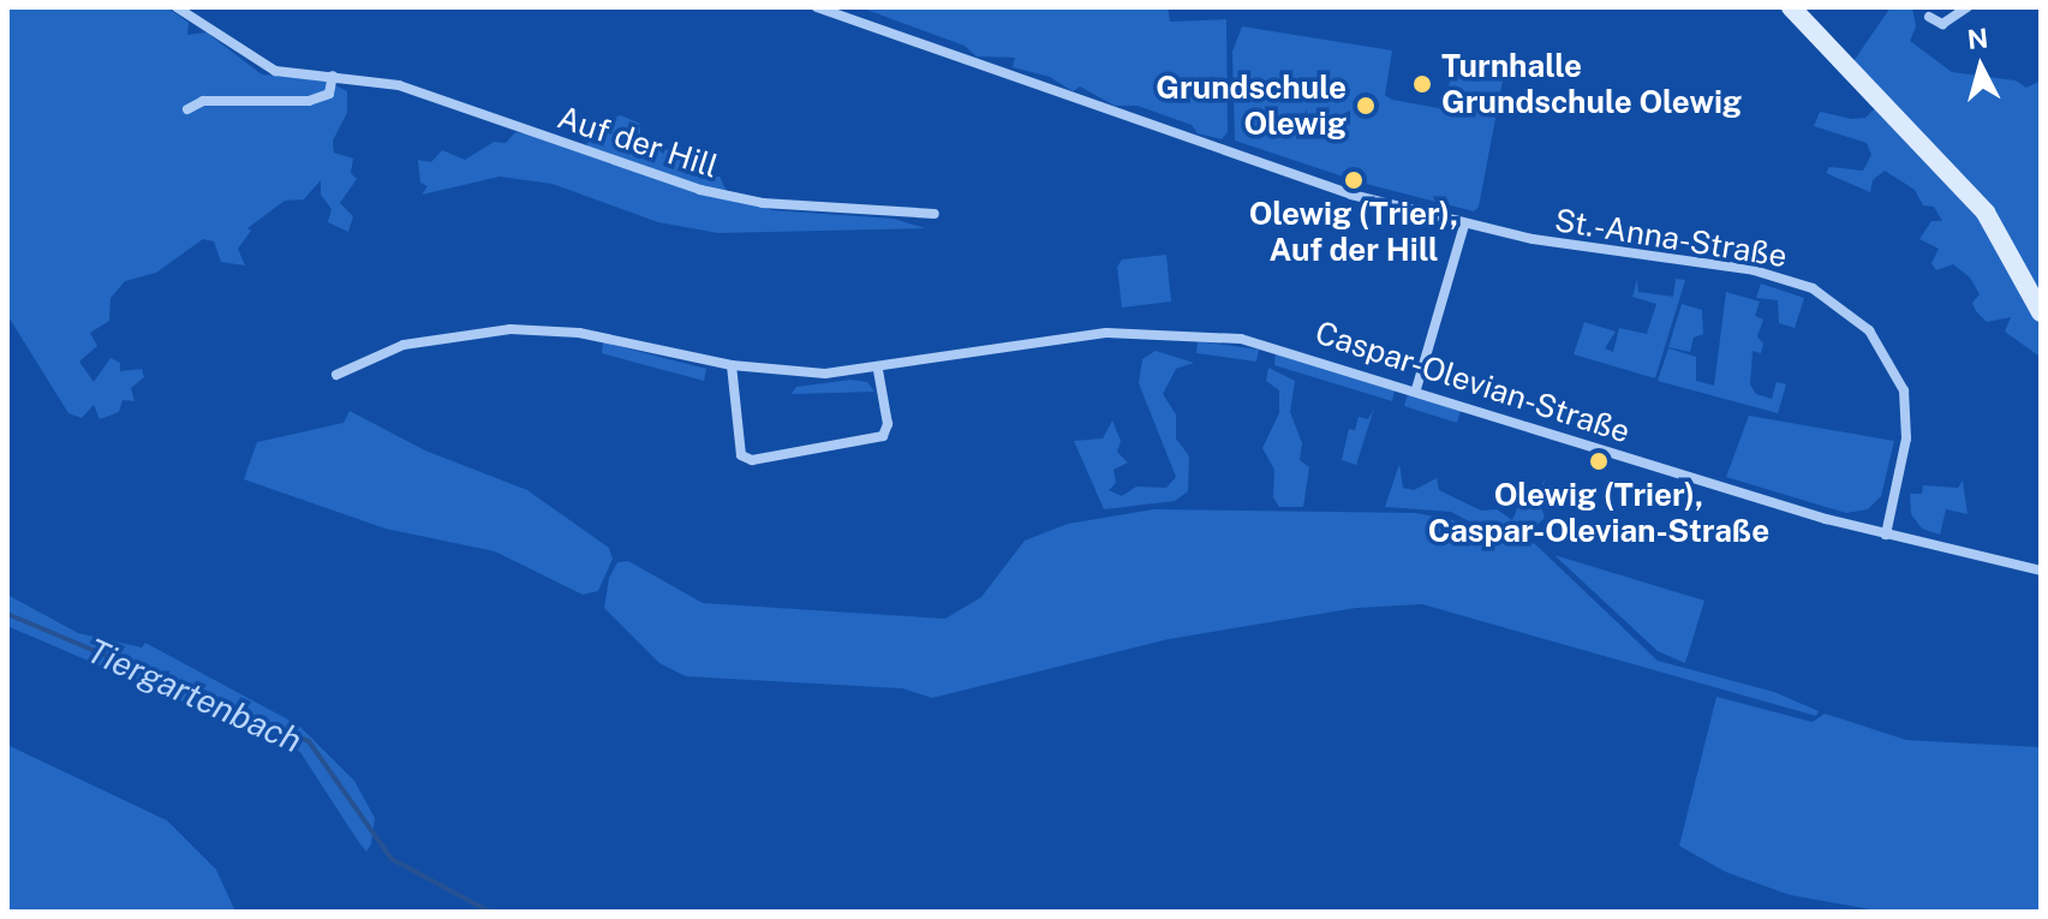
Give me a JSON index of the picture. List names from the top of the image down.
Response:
{
  "streets": {
    "street": ["Auf der Hill", "St.-Anna-Straße", "Caspar-Olevian-Straße"]
  },
  "crossings": [
    ["St.-Anna-Straße", "Caspar-Olevian-Straße"]
  ],
  "water": ["Tiergartenbach"],
  "places": [
    "Turnhalle Grundschule Olewig",
    "Grundschule Olewig",
    "Olewig (Trier), Auf der Hill",
    "Olewig (Trier), Caspar-Olevian-Straße"
  ],
  "north": "top"
}
